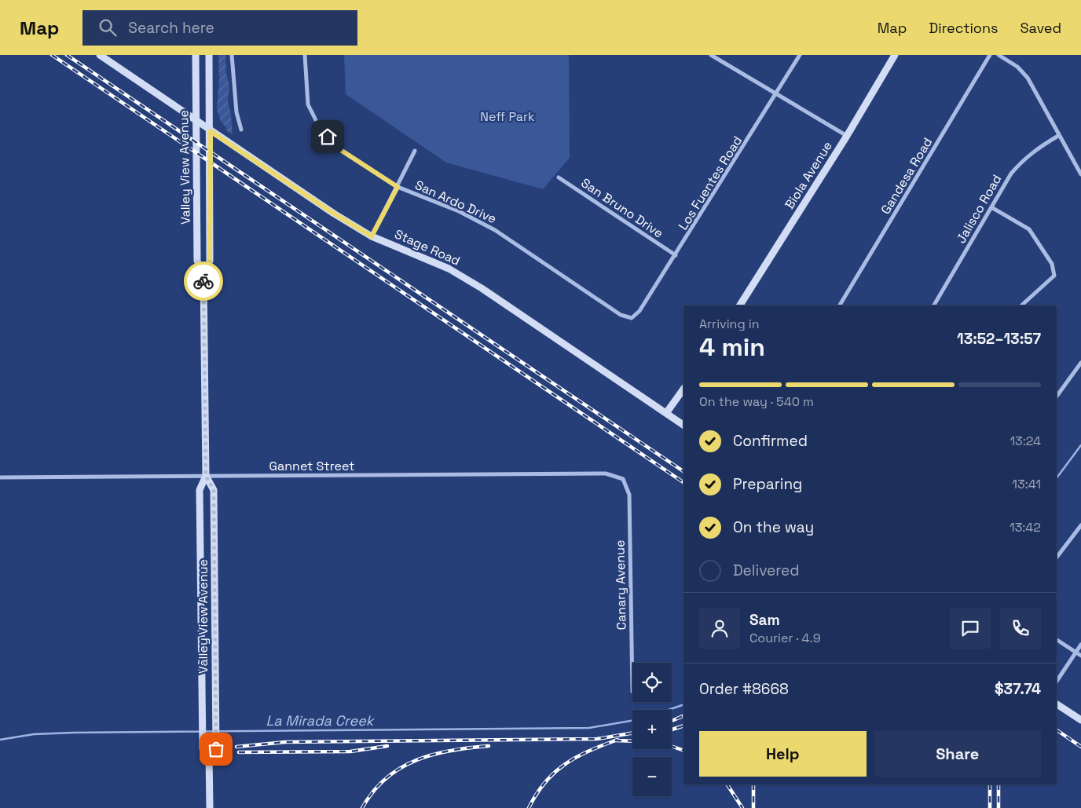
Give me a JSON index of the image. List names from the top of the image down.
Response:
{
  "streets": {
    "main road": ["Valley View Avenue", "Biola Avenue", "Stage Road"],
    "street": [
      "Gandesa Road",
      "Los Fuentes Road",
      "San Ardo Drive",
      "San Bruno Drive",
      "Jalisco Road",
      "Gannet Street",
      "Canary Avenue"
    ]
  },
  "crossings": [
    ["Valley View Avenue", "Stage Road"],
    ["Valley View Avenue", "Gannet Street"],
    ["Los Fuentes Road", "San Ardo Drive"],
    ["Los Fuentes Road", "San Bruno Drive"],
    ["Gannet Street", "Canary Avenue"]
  ],
  "water": ["La Mirada Creek"],
  "parks": ["Neff Park"],
  "page": {
    "header": "Map",
    "search": "Search here",
    "nav": ["Map", "Directions", "Saved"],
    "heading": ["4 min", "Arriving in", "13:52–13:57"],
    "panel": [
      "Sam",
      "Courier · 4.9",
      "Order #8668",
      "$37.74"
    ],
    "bar": "On the way · 540 m",
    "list": [
      ["Confirmed", "13:24"],
      ["Preparing", "13:41"],
      ["On the way", "13:42"],
      "Delivered"
    ],
    "map_buttons": ["+", "−"],
    "buttons": ["Help", "Share"]
  }
}
